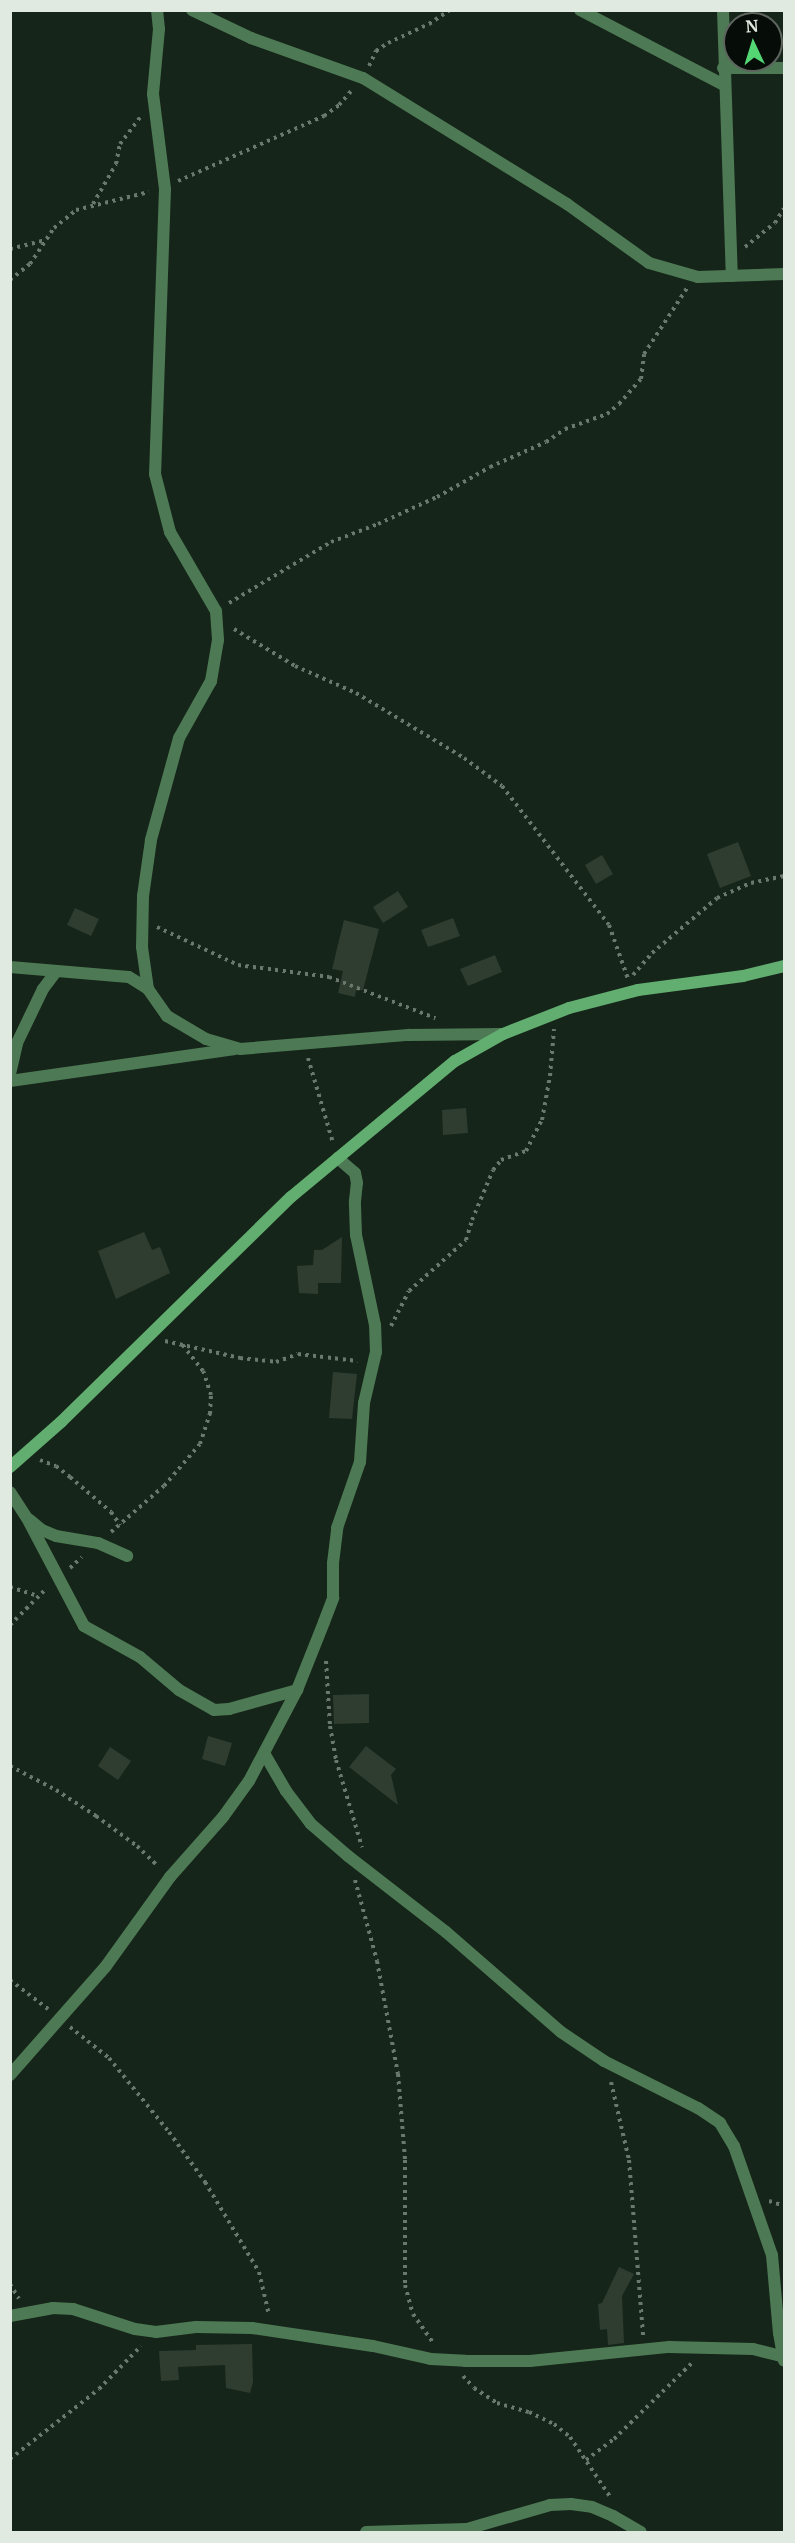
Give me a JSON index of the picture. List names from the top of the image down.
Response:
{
  "north": "top"
}
